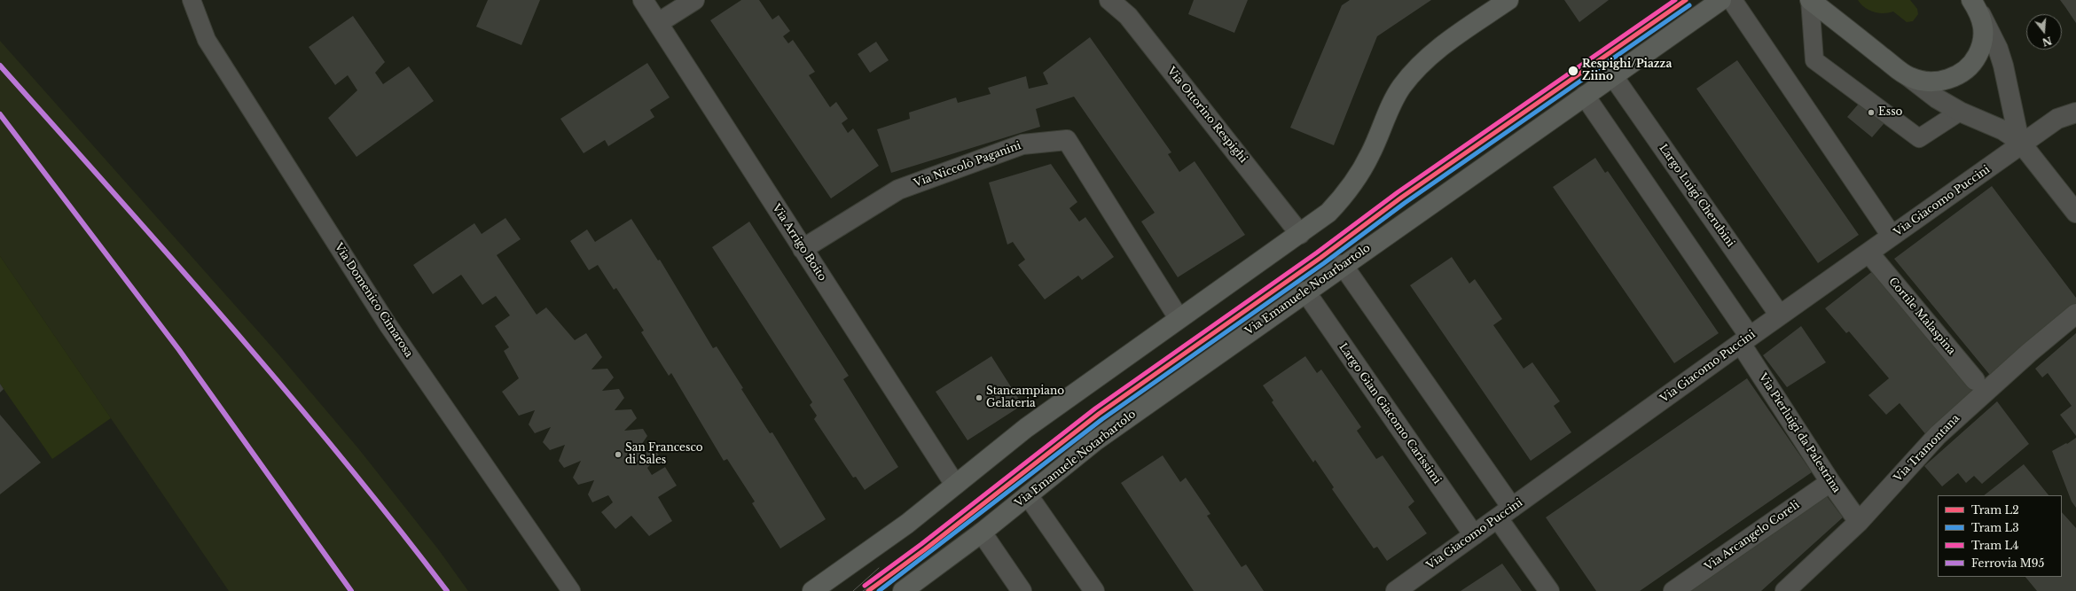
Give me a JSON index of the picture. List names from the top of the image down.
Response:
{
  "streets": {
    "street": [
      "Via Ottorino Respighi",
      "Via Niccolò Paganini",
      "Largo Luigi Cherubini",
      "Via Giacomo Puccini",
      "Via Arrigo Boito",
      "Via Emanuele Notarbartolo",
      "Cortile Malaspina",
      "Largo Gian Giacomo Carissimi",
      "Via Pierluigi da Palestrina",
      "Via Tramontana",
      "Via Arcangelo Coreli"
    ],
    "lane": ["Via Domenico Cimarosa"]
  },
  "crossings": [
    ["Via Niccolò Paganini", "Via Arrigo Boito"],
    ["Largo Luigi Cherubini", "Via Giacomo Puccini"],
    ["Largo Luigi Cherubini", "Via Emanuele Notarbartolo"],
    ["Via Giacomo Puccini", "Cortile Malaspina"],
    ["Via Giacomo Puccini", "Largo Gian Giacomo Carissimi"],
    ["Via Giacomo Puccini", "Via Pierluigi da Palestrina"],
    ["Via Emanuele Notarbartolo", "Largo Gian Giacomo Carissimi"],
    ["Via Pierluigi da Palestrina", "Via Tramontana"],
    ["Via Pierluigi da Palestrina", "Via Arcangelo Coreli"]
  ],
  "places": [
    "Respighi/Piazza Ziino",
    "Esso",
    "Stancampiano Gelateria",
    "San Francesco di Sales"
  ],
  "lines": [
    "tram line L2",
    "tram line L4",
    "tram line L3",
    "rail line M95"
  ],
  "legend": [
    "Tram L2",
    "Tram L3",
    "Tram L4",
    "Ferrovia M95"
  ],
  "north": "bottom"
}
